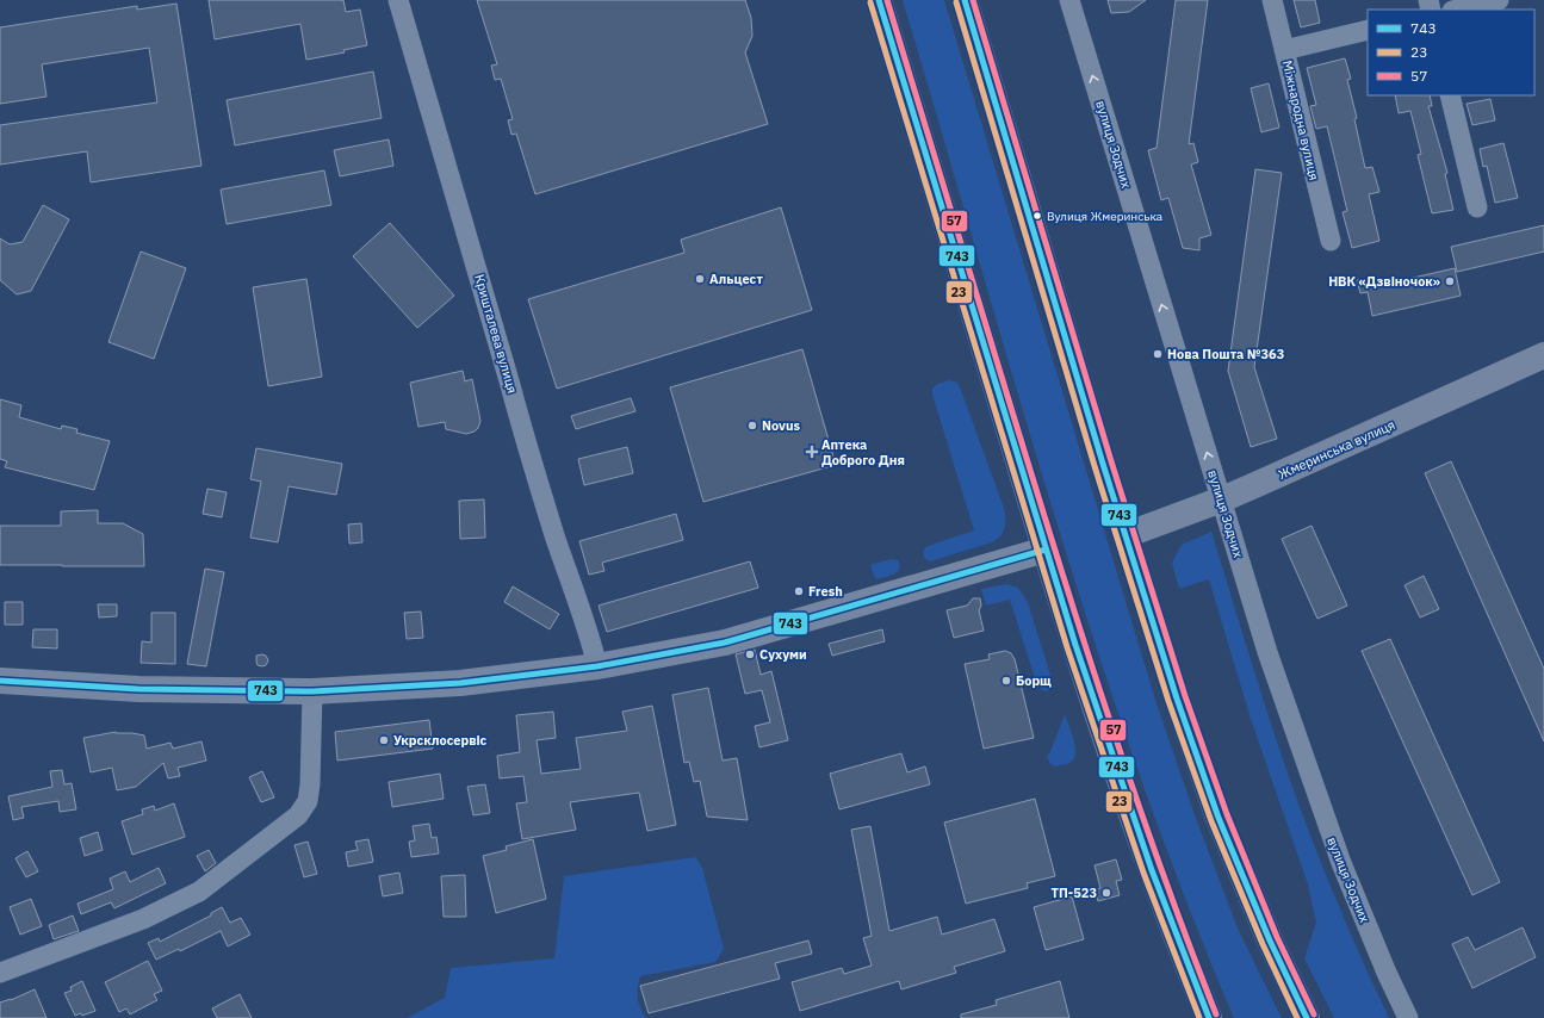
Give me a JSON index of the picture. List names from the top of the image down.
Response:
{
  "streets": {
    "main road": ["Жмеринська вулиця"],
    "street": ["Міжнародна вулиця", "вулиця Зодчих", "Кришталева вулиця"]
  },
  "crossings": [
    ["вулиця Зодчих", "Жмеринська вулиця"]
  ],
  "one_way": ["вулиця Зодчих"],
  "places": {
    "other": [
      "Вулиця Жмеринська",
      "Альцест",
      "НВК «Дзвіночок»",
      "Нова Пошта №363",
      "Novus",
      "Fresh",
      "Сухуми",
      "Борщ",
      "Укрсклосервіс",
      "ТП-523"
    ],
    "health": ["Аптека Доброго Дня"]
  },
  "lines": ["transit line 743", "transit line 57", "transit line 23"],
  "legend": ["743", "23", "57"]
}
